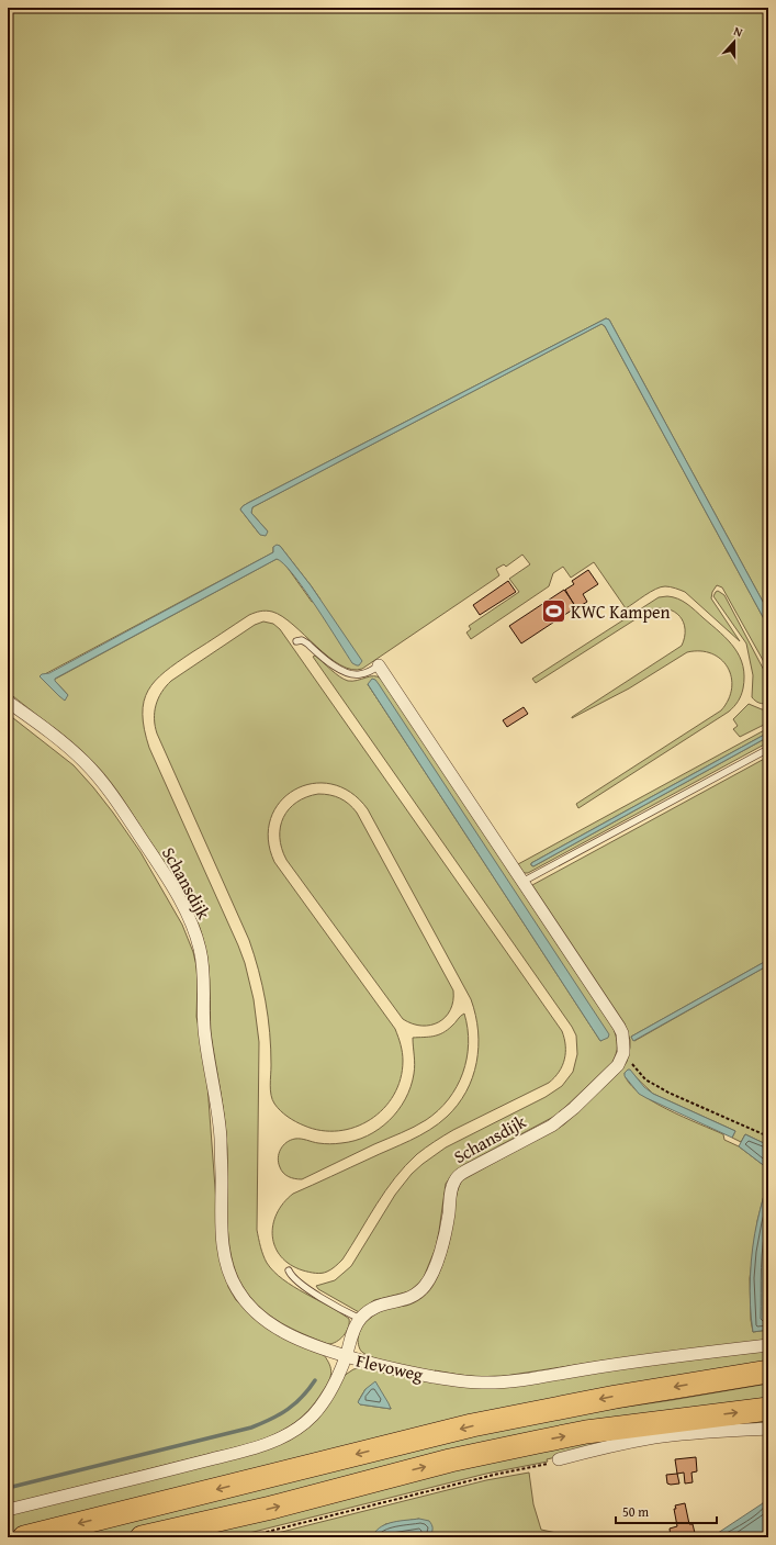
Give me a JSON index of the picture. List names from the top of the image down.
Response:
{
  "streets": {
    "street": ["Schansdijk", "Flevoweg"]
  },
  "crossings": [
    ["Schansdijk", "Flevoweg"]
  ],
  "places": {
    "sports": ["KWC Kampen"]
  },
  "scale_bar": "50 m",
  "north": "top"
}
